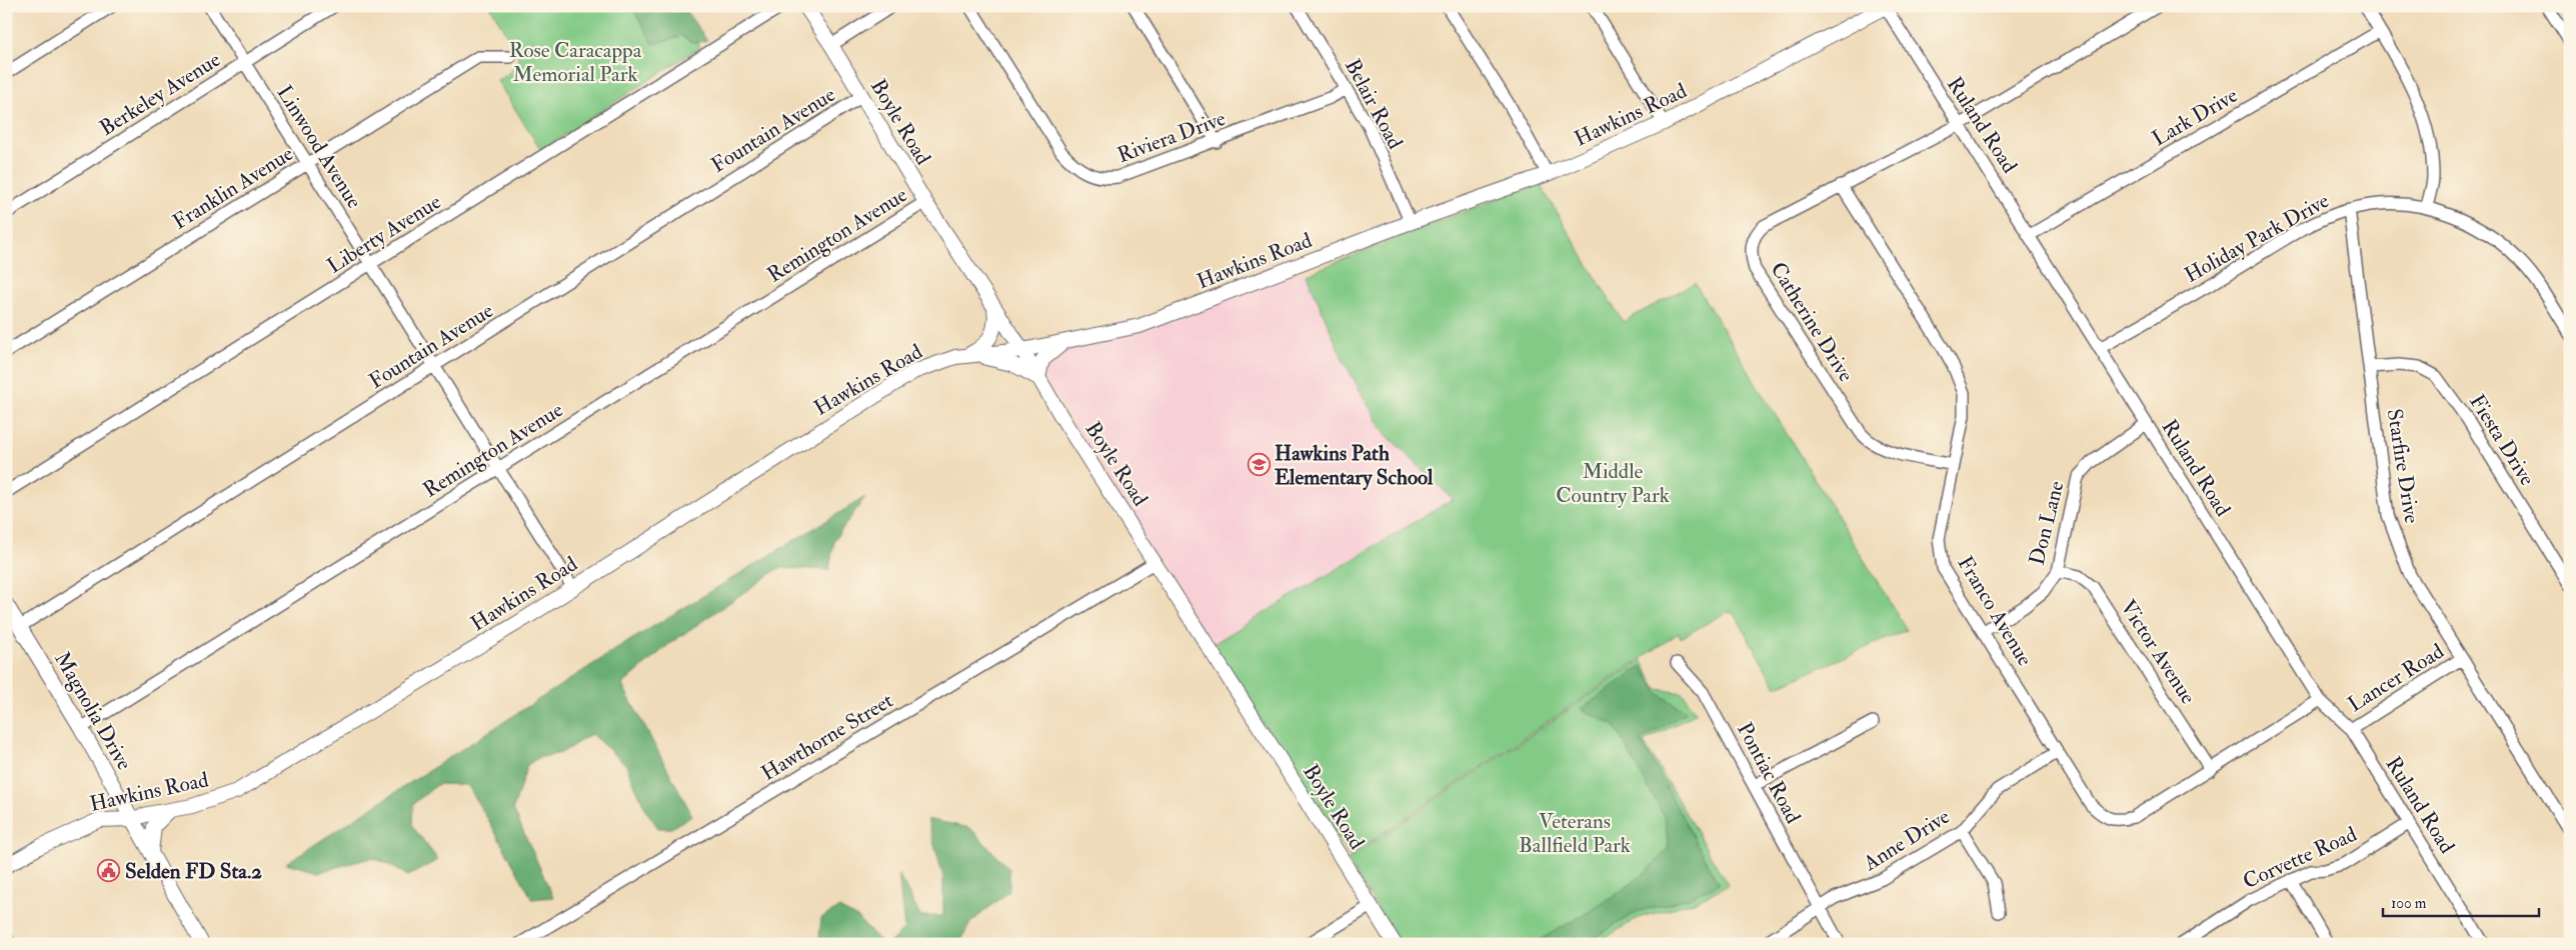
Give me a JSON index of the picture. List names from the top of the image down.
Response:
{
  "streets": {
    "street": [
      "Berkeley Avenue",
      "Belair Road",
      "Hawkins Road",
      "Lark Drive",
      "Boyle Road",
      "Ruland Road",
      "Fountain Avenue",
      "Riviera Drive",
      "Linwood Avenue",
      "Franklin Avenue",
      "Liberty Avenue",
      "Remington Avenue",
      "Holiday Park Drive",
      "Catherine Drive",
      "Fiesta Drive",
      "Starfire Drive",
      "Don Lane",
      "Franco Avenue",
      "Victor Avenue",
      "Lancer Road",
      "Magnolia Drive",
      "Hawthorne Street",
      "Pontiac Road",
      "Anne Drive",
      "Corvette Road"
    ]
  },
  "crossings": [
    ["Berkeley Avenue", "Linwood Avenue"],
    ["Belair Road", "Hawkins Road"],
    ["Belair Road", "Riviera Drive"],
    ["Hawkins Road", "Boyle Road"],
    ["Hawkins Road", "Ruland Road"],
    ["Hawkins Road", "Linwood Avenue"],
    ["Hawkins Road", "Magnolia Drive"],
    ["Lark Drive", "Ruland Road"],
    ["Boyle Road", "Fountain Avenue"],
    ["Boyle Road", "Remington Avenue"],
    ["Boyle Road", "Hawthorne Street"],
    ["Ruland Road", "Holiday Park Drive"],
    ["Ruland Road", "Catherine Drive"],
    ["Ruland Road", "Don Lane"],
    ["Ruland Road", "Franco Avenue"],
    ["Ruland Road", "Lancer Road"],
    ["Ruland Road", "Corvette Road"],
    ["Fountain Avenue", "Linwood Avenue"],
    ["Fountain Avenue", "Magnolia Drive"],
    ["Linwood Avenue", "Franklin Avenue"],
    ["Linwood Avenue", "Liberty Avenue"],
    ["Linwood Avenue", "Remington Avenue"],
    ["Remington Avenue", "Magnolia Drive"],
    ["Holiday Park Drive", "Starfire Drive"],
    ["Catherine Drive", "Franco Avenue"],
    ["Fiesta Drive", "Starfire Drive"],
    ["Starfire Drive", "Lancer Road"],
    ["Don Lane", "Franco Avenue"],
    ["Don Lane", "Victor Avenue"],
    ["Franco Avenue", "Victor Avenue"],
    ["Franco Avenue", "Anne Drive"],
    ["Pontiac Road", "Anne Drive"]
  ],
  "parks": ["Rose Caracappa Memorial Park", "Middle Country Park", "Veterans Ballfield Park"],
  "places": {
    "school or university": ["Hawkins Path Elementary School"],
    "public building": ["Selden FD Sta.2"]
  },
  "scale_bar": "100 m"
}
